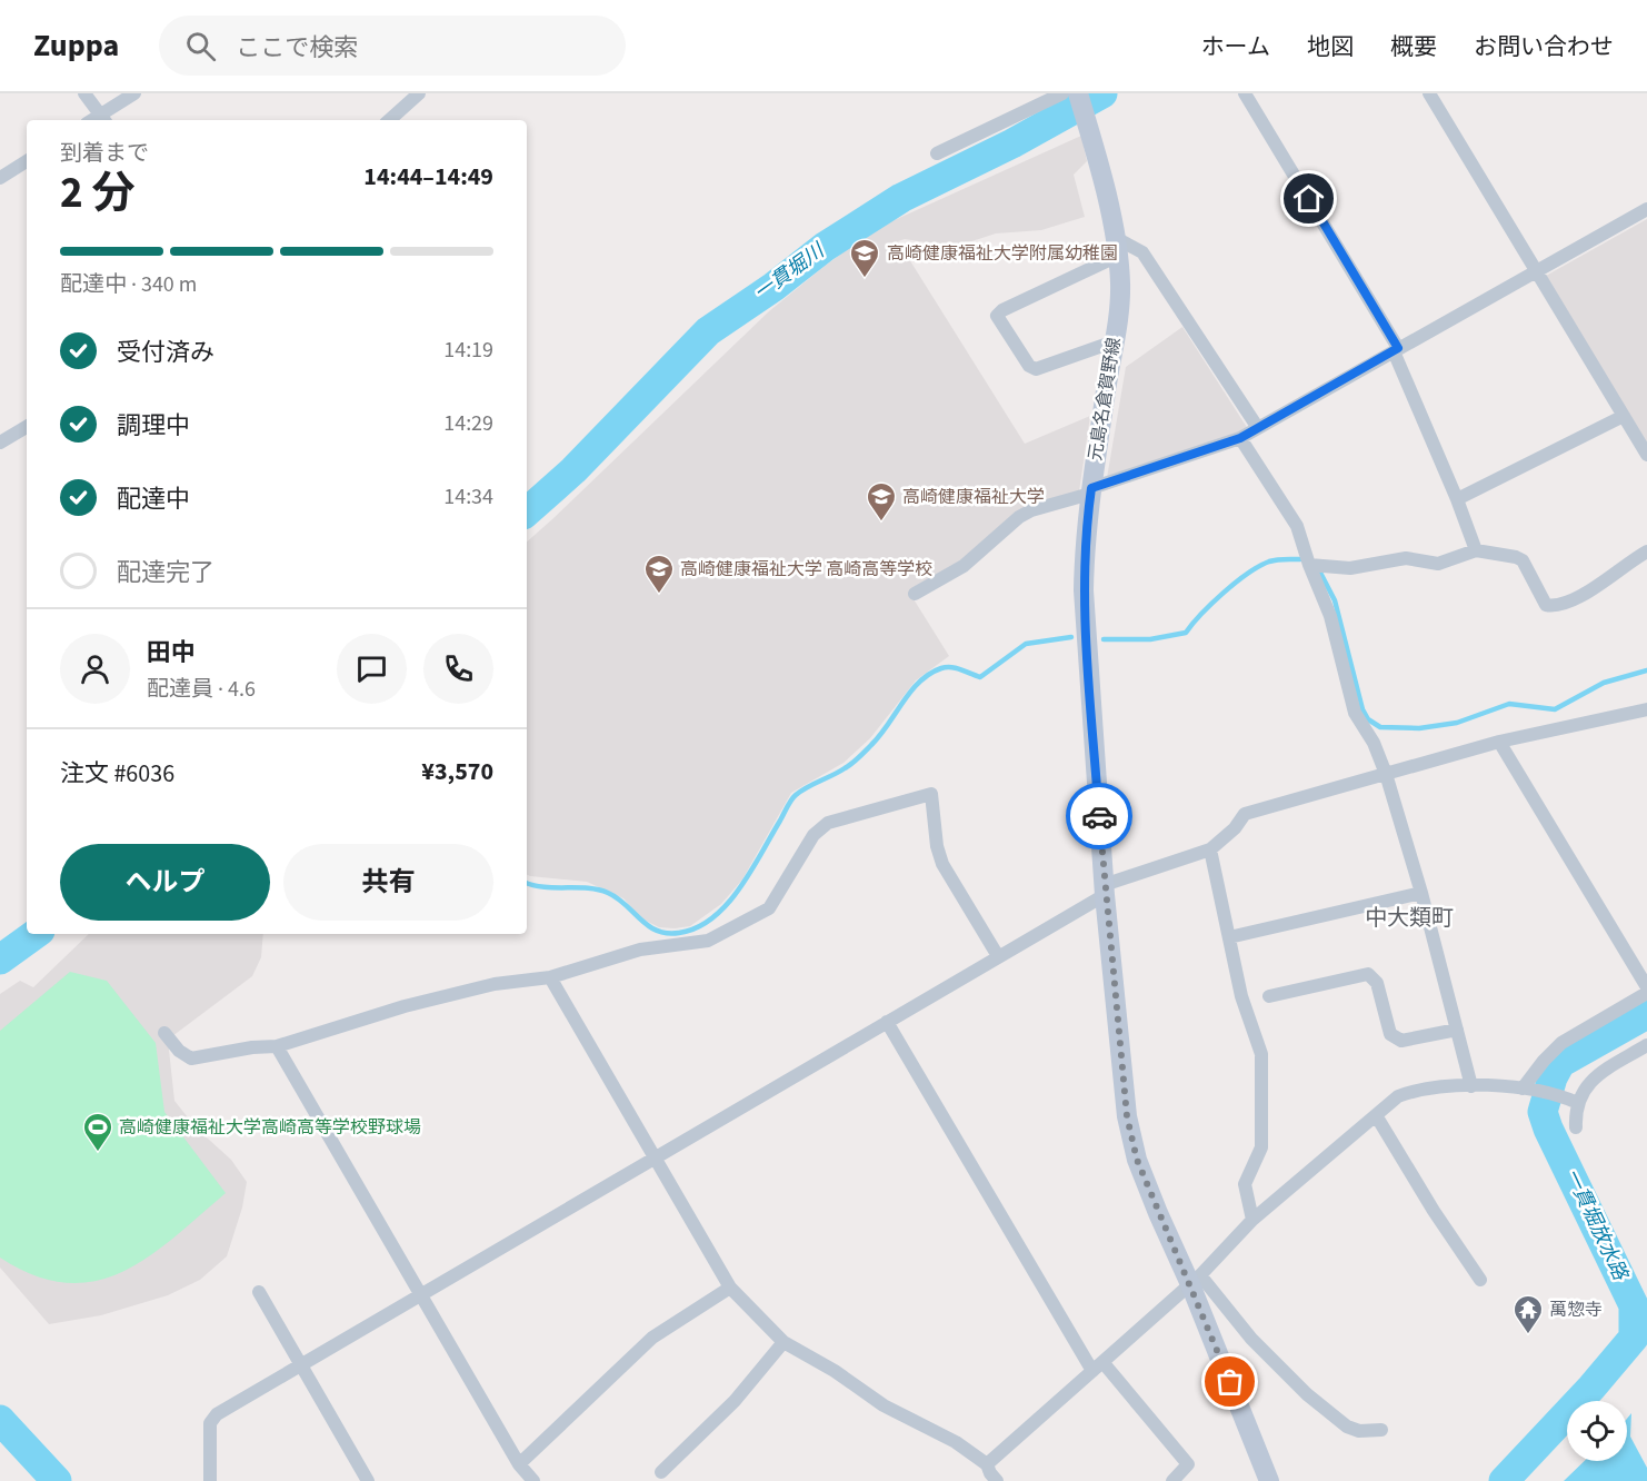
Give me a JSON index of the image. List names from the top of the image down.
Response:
{
  "streets": {
    "main road": ["元島名倉賀野線"]
  },
  "districts": ["中大類町"],
  "water": ["一貫堀川", "一貫堀放水路"],
  "places": {
    "school or university": ["高崎健康福祉大学附属幼稚園", "高崎健康福祉大学", "高崎健康福祉大学 高崎高等学校"],
    "sports": ["高崎健康福祉大学高崎高等学校野球場"],
    "temple": ["萬惣寺"]
  },
  "page": {
    "header": "Zuppa",
    "search": "ここで検索",
    "nav": [
      "ホーム",
      "地図",
      "概要",
      "お問い合わせ"
    ],
    "heading": ["2 分", "到着まで", "14:44–14:49"],
    "panel": [
      "田中",
      "配達員 · 4.6",
      "注文 #6036",
      "¥3,570"
    ],
    "bar": "配達中 · 340 m",
    "list": [
      ["受付済み", "14:19"],
      ["調理中", "14:29"],
      ["配達中", "14:34"],
      "配達完了"
    ],
    "buttons": ["ヘルプ", "共有"]
  }
}
